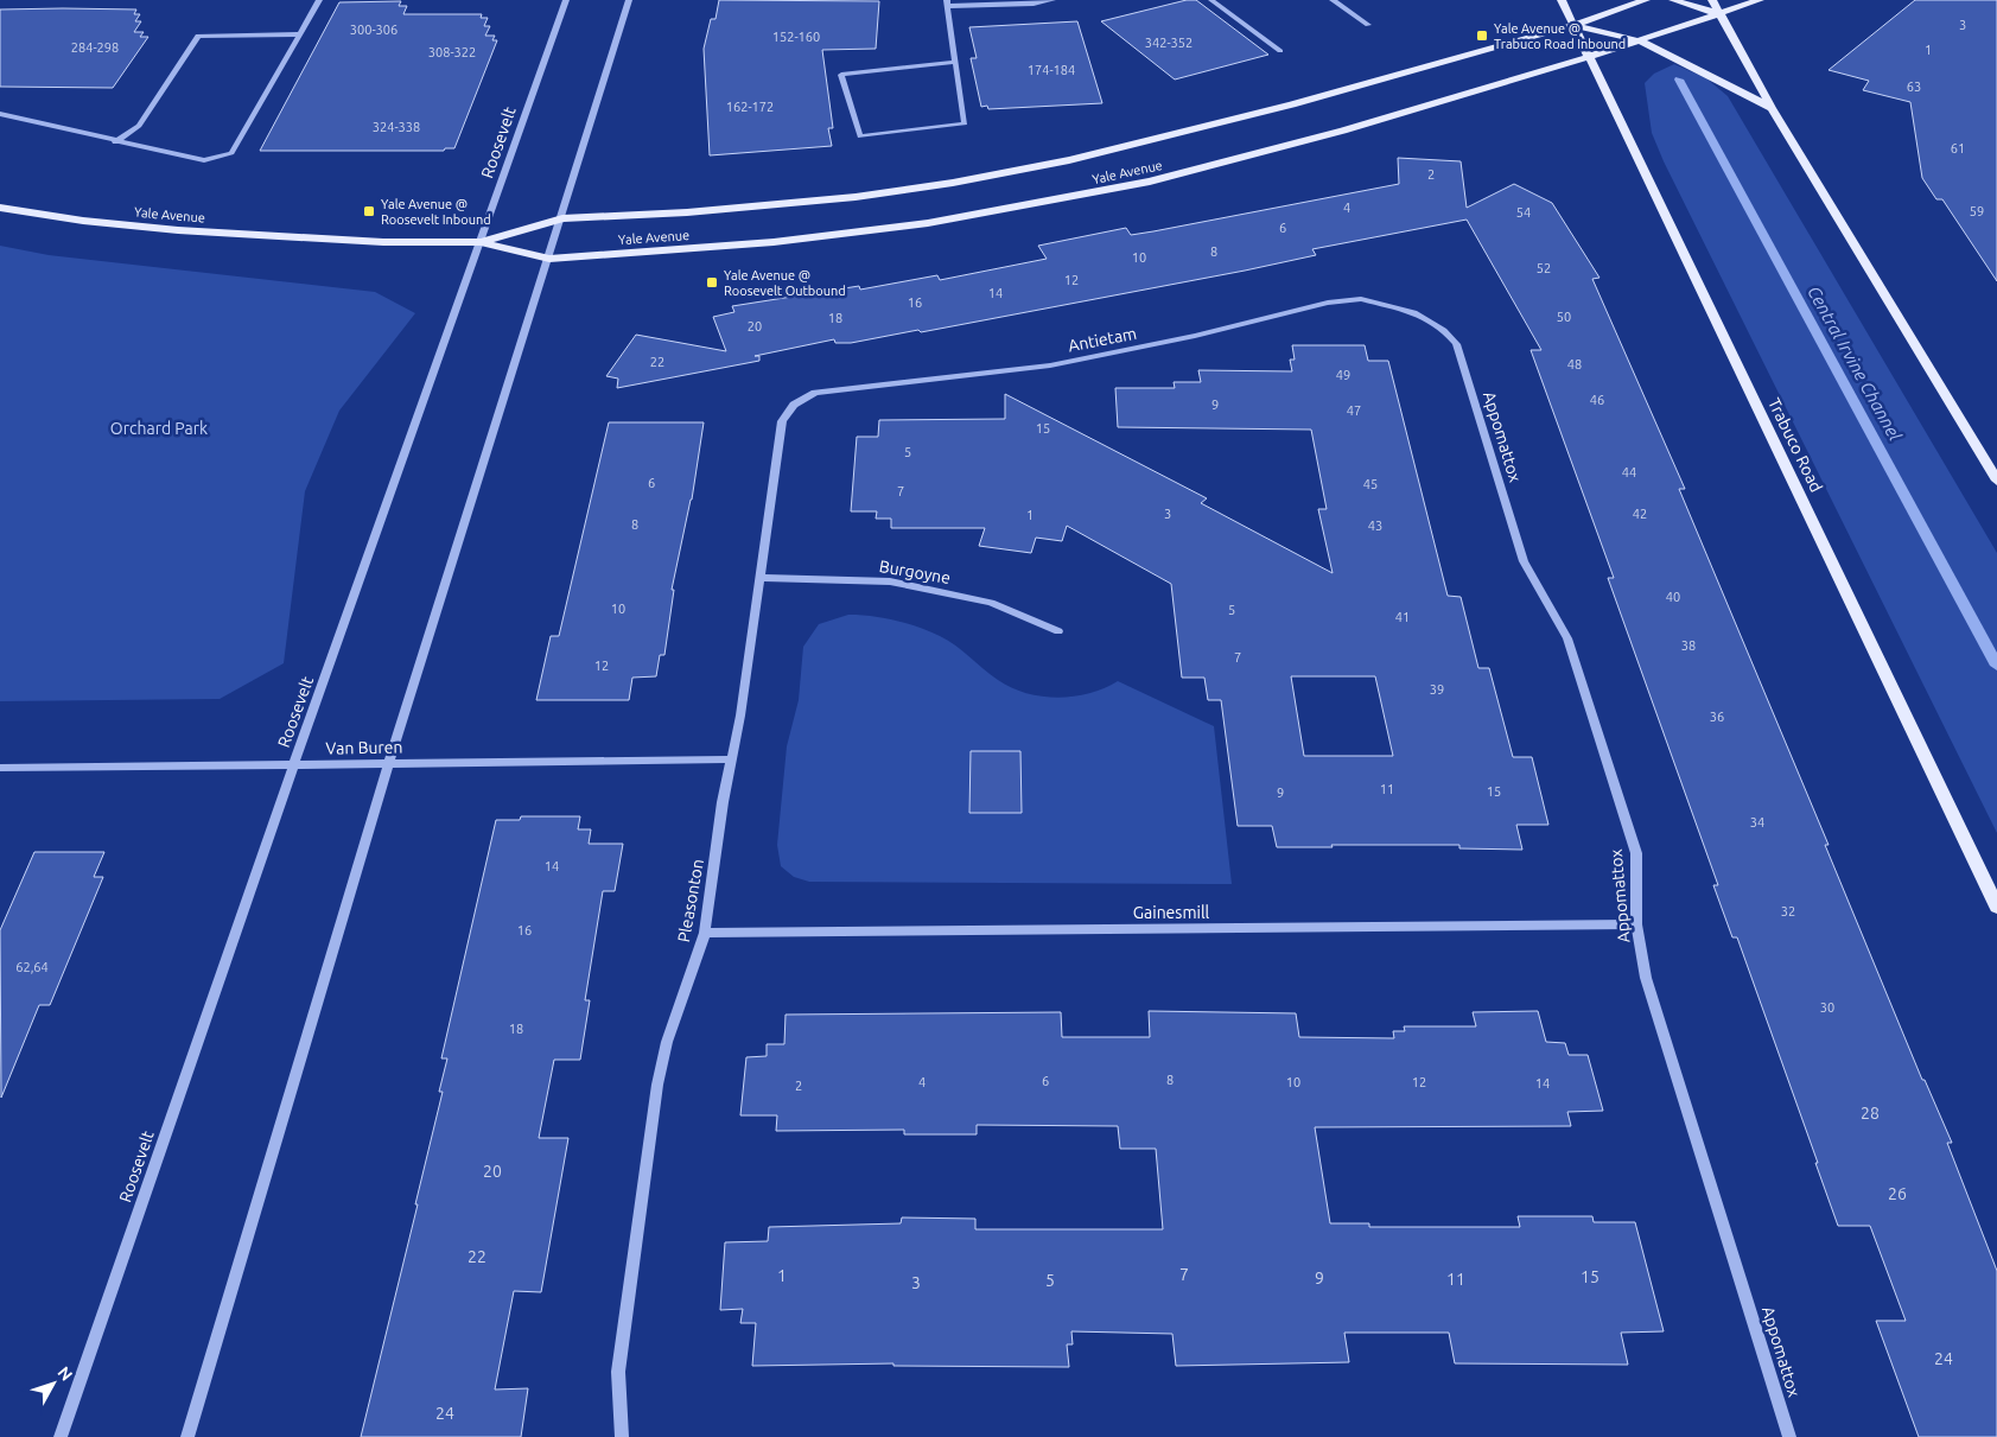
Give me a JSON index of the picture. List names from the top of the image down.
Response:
{
  "streets": {
    "main road": ["Yale Avenue", "Trabuco Road"],
    "street": [
      "Roosevelt",
      "Antietam",
      "Appomattox",
      "Burgoyne",
      "Van Buren",
      "Pleasonton",
      "Gainesmill"
    ]
  },
  "crossings": [
    ["Roosevelt", "Yale Avenue"],
    ["Roosevelt", "Van Buren"],
    ["Yale Avenue", "Trabuco Road"],
    ["Antietam", "Appomattox"],
    ["Antietam", "Pleasonton"],
    ["Appomattox", "Gainesmill"],
    ["Burgoyne", "Pleasonton"],
    ["Van Buren", "Pleasonton"],
    ["Pleasonton", "Gainesmill"]
  ],
  "water": ["Central Irvine Channel"],
  "parks": ["Orchard Park"],
  "places": {
    "transit": ["Yale Avenue @ Trabuco Road Inbound", "Yale Avenue @ Roosevelt Inbound", "Yale Avenue @ Roosevelt Outbound"]
  },
  "house_numbers": [
    "3",
    "300-306",
    "152-160",
    "342-352",
    "284-298",
    "1",
    "308-322",
    "174-184",
    "63",
    "162-172",
    "324-338",
    "61",
    "2",
    "4",
    "59",
    "54",
    "6",
    "8",
    "10",
    "52",
    "12",
    "14",
    "16",
    "50",
    "18",
    "20",
    "22",
    "48",
    "49",
    "46",
    "9",
    "47",
    "15",
    "5",
    "44",
    "6",
    "45",
    "7",
    "3",
    "42",
    "1",
    "8",
    "43",
    "40",
    "10",
    "5",
    "41",
    "38",
    "7",
    "12",
    "39",
    "36",
    "11",
    "15",
    "9",
    "34",
    "14",
    "32",
    "16",
    "62,64",
    "30",
    "18",
    "8",
    "6",
    "4",
    "10",
    "12",
    "14",
    "2",
    "28",
    "20",
    "26",
    "22",
    "7",
    "1",
    "15",
    "9",
    "11",
    "5",
    "3",
    "24",
    "24"
  ],
  "north": "top right"
}
